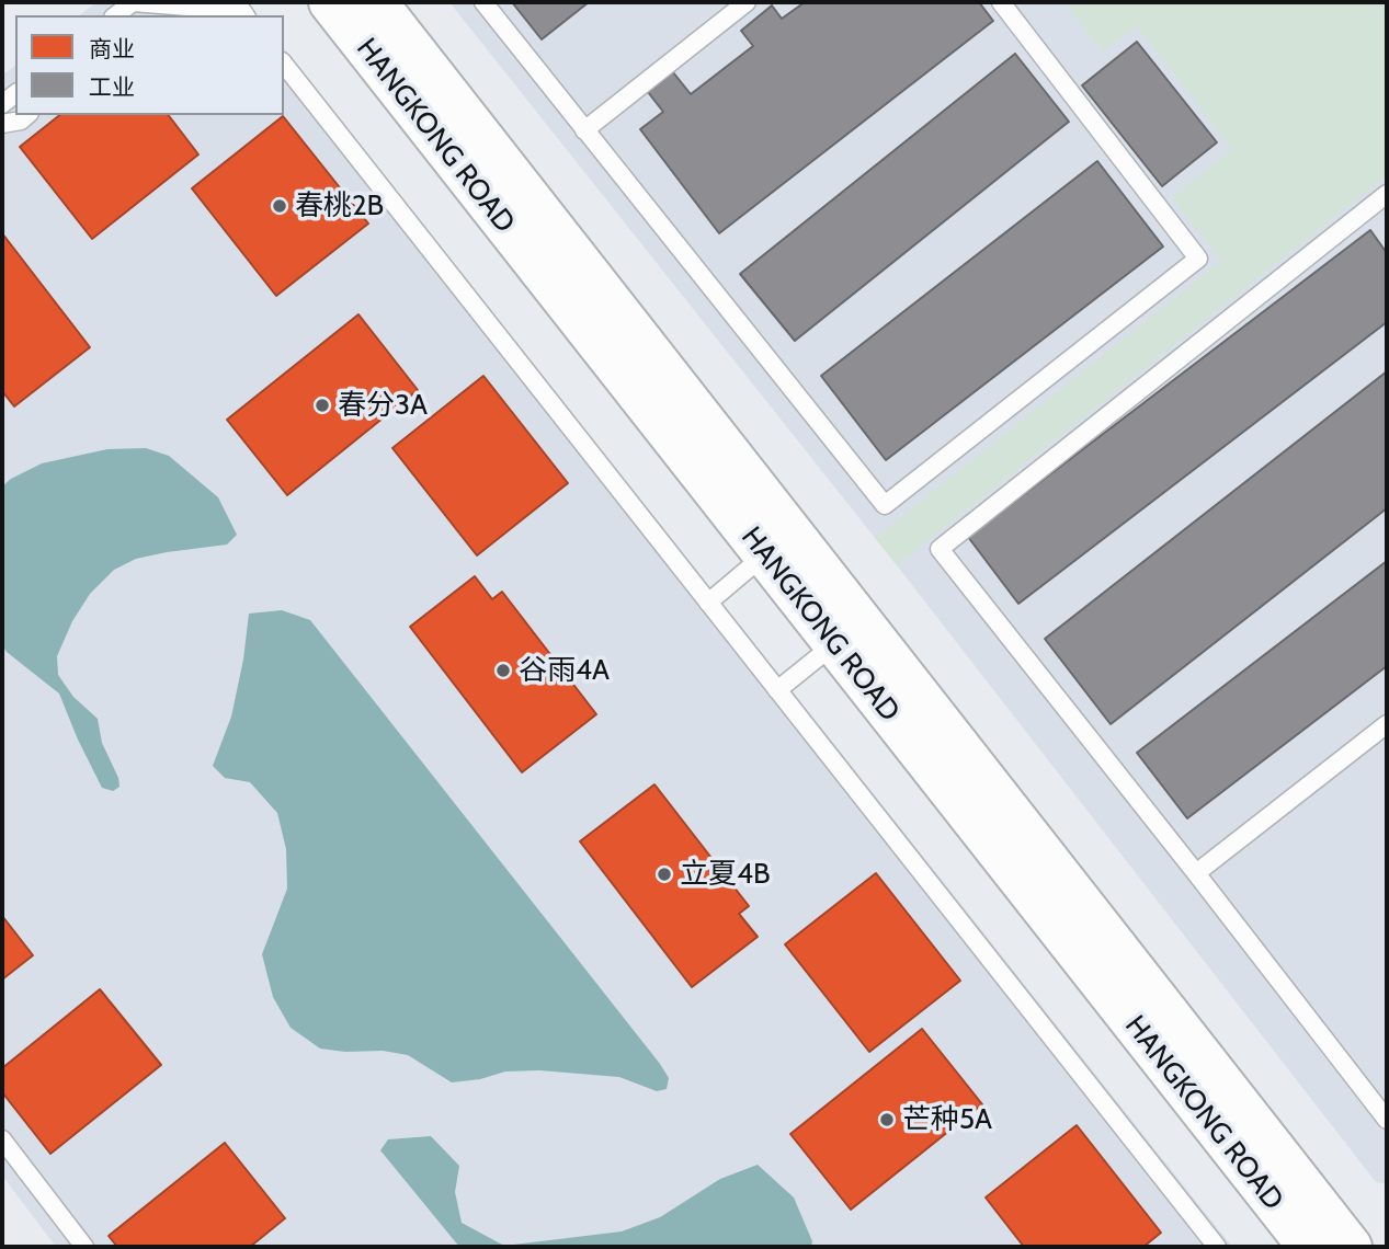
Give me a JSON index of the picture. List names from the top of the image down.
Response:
{
  "streets": {
    "street": ["HANGKONG ROAD"]
  },
  "places": [
    "春桃2B",
    "春分3A",
    "谷雨4A",
    "立夏4B",
    "芒种5A"
  ],
  "legend": ["商业", "工业"]
}
